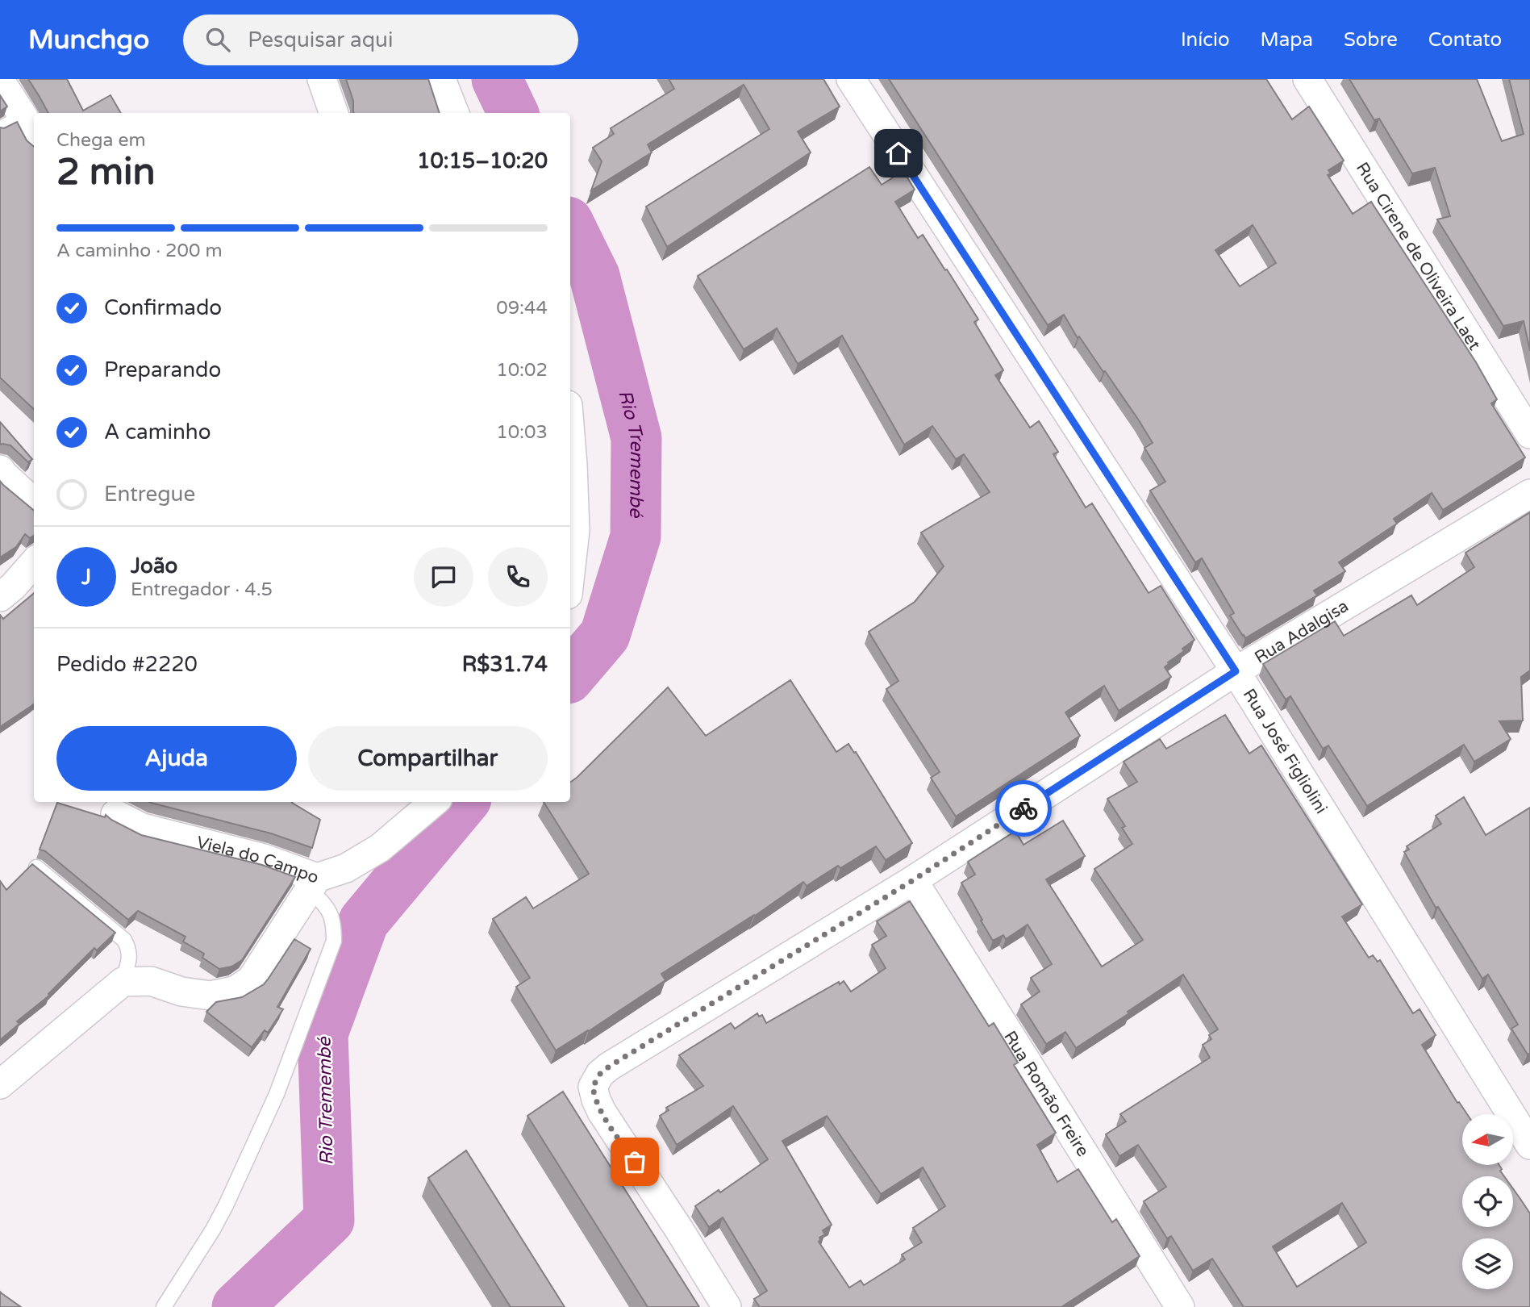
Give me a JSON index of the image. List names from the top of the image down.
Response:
{
  "streets": {
    "street": [
      "Rua Cirene de Oliveira Laet",
      "Rua Adalgisa",
      "Rua José Figliolini",
      "Viela do Campo",
      "Rua Romão Freire"
    ]
  },
  "crossings": [
    ["Rua Adalgisa", "Rua José Figliolini"],
    ["Rua Adalgisa", "Rua Romão Freire"]
  ],
  "water": ["Rio Tremembé"],
  "north": "left",
  "page": {
    "header": "Munchgo",
    "search": "Pesquisar aqui",
    "nav": [
      "Início",
      "Mapa",
      "Sobre",
      "Contato"
    ],
    "heading": ["2 min", "Chega em", "10:15–10:20"],
    "panel": [
      "João",
      "Entregador · 4.5",
      "Pedido #2220",
      "R$31.74"
    ],
    "bar": "A caminho · 200 m",
    "list": [
      ["Confirmado", "09:44"],
      ["Preparando", "10:02"],
      ["A caminho", "10:03"],
      "Entregue"
    ],
    "round": "J",
    "buttons": ["Ajuda", "Compartilhar"]
  }
}
